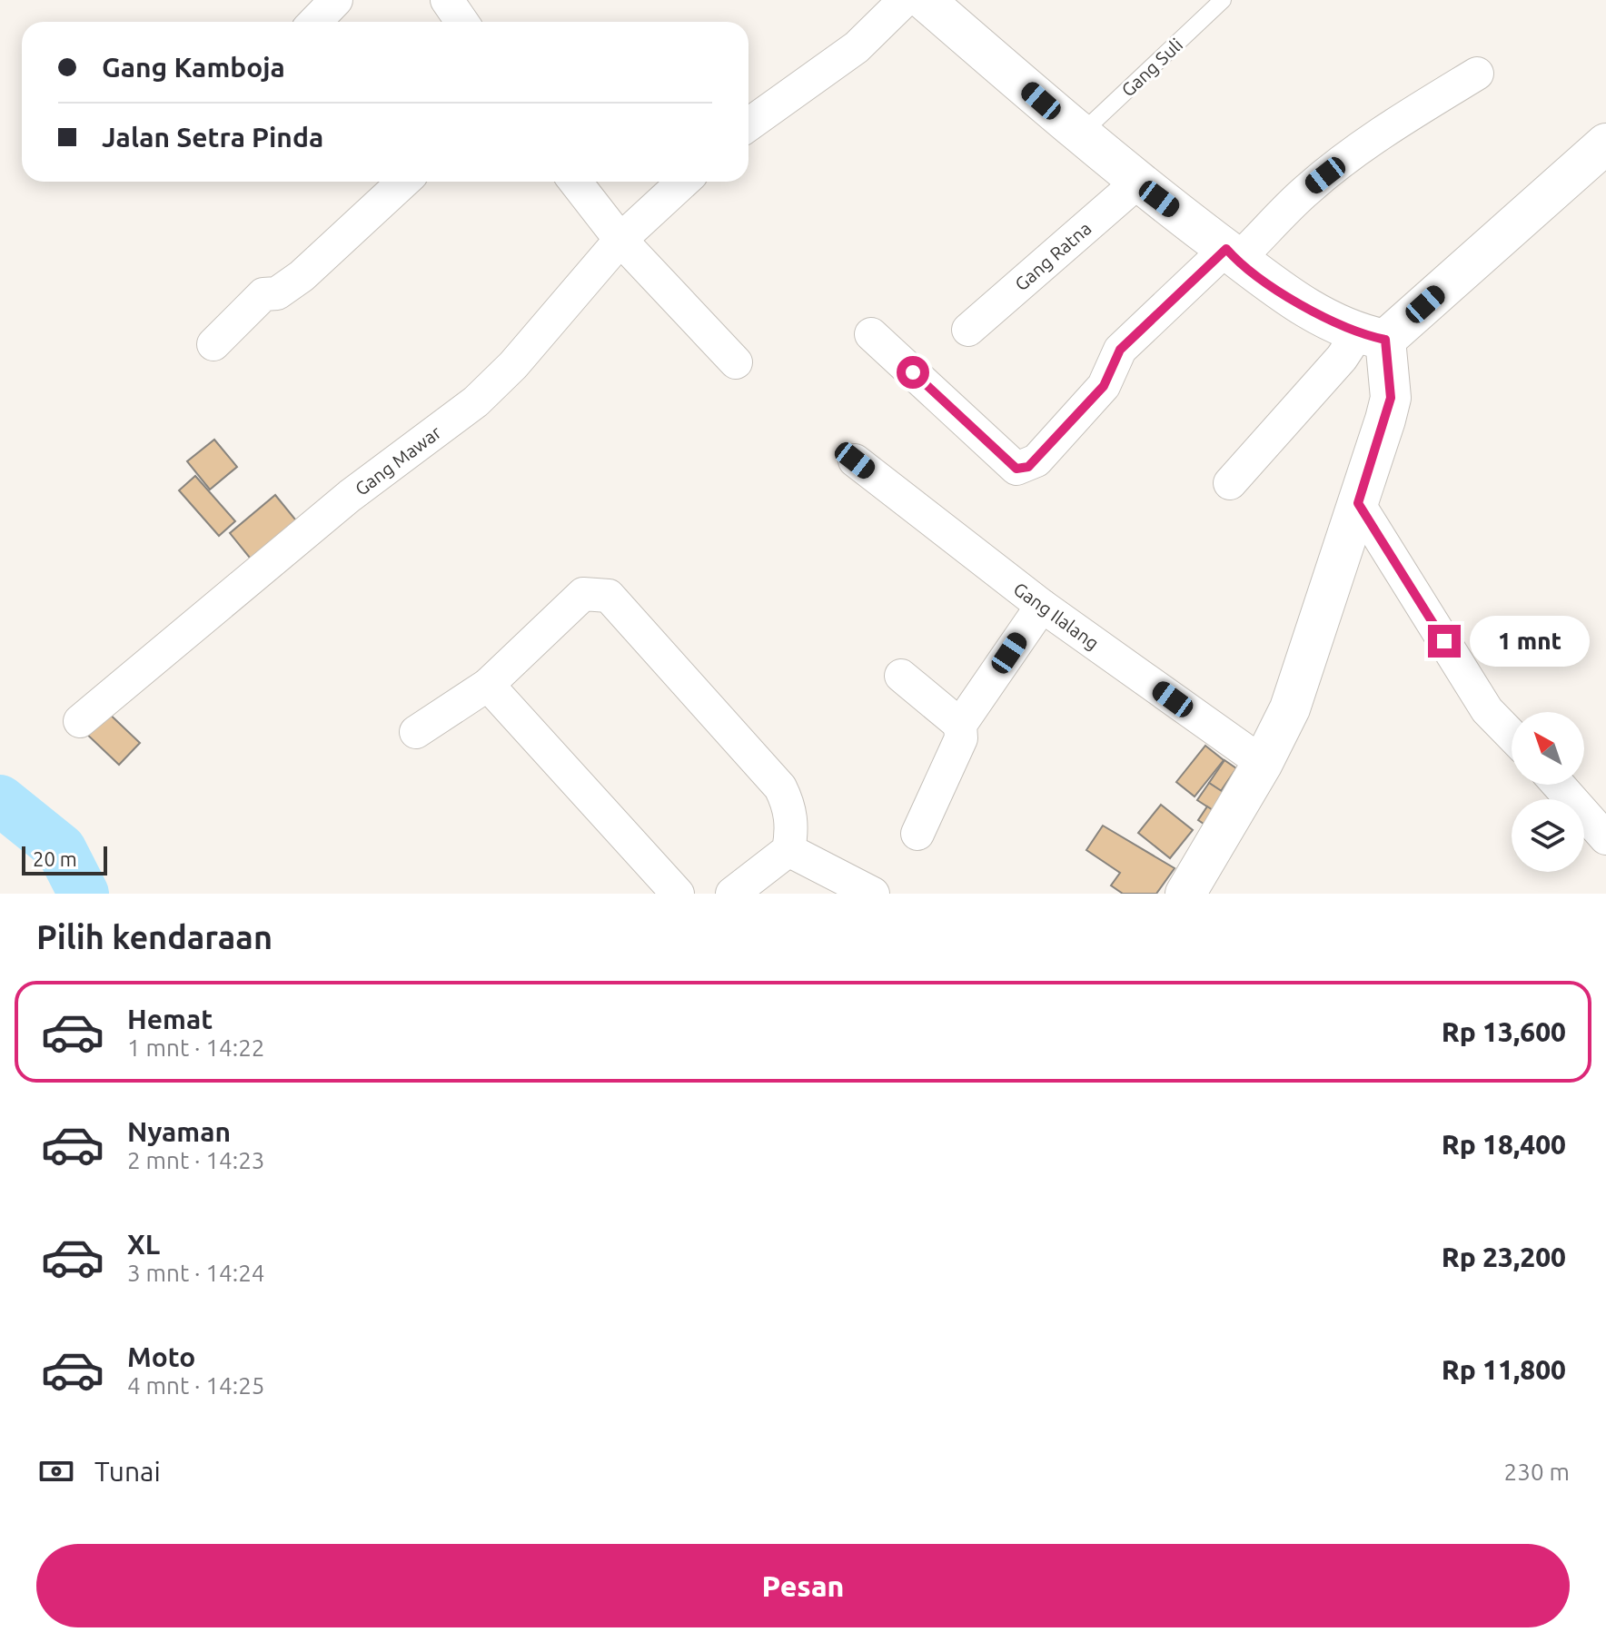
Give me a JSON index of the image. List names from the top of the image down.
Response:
{
  "streets": {
    "street": ["Gang Ratna", "Gang Mawar", "Gang Ilalang"],
    "lane": ["Gang Suli"]
  },
  "scale_bar": "20 m",
  "north": "top left",
  "page": {
    "banner": ["Gang Kamboja", "Jalan Setra Pinda"],
    "bubble": "1 mnt",
    "scale": "20 m",
    "heading": "Pilih kendaraan",
    "list": [
      {
        "name": "Hemat",
        "note": "1 mnt · 14:22",
        "value": "Rp 13,600"
      },
      {
        "name": "Nyaman",
        "note": "2 mnt · 14:23",
        "value": "Rp 18,400"
      },
      {
        "name": "XL",
        "note": "3 mnt · 14:24",
        "value": "Rp 23,200"
      },
      {
        "name": "Moto",
        "note": "4 mnt · 14:25",
        "value": "Rp 11,800"
      }
    ],
    "pay": ["Tunai", "230 m"],
    "buttons": "Pesan"
  }
}
